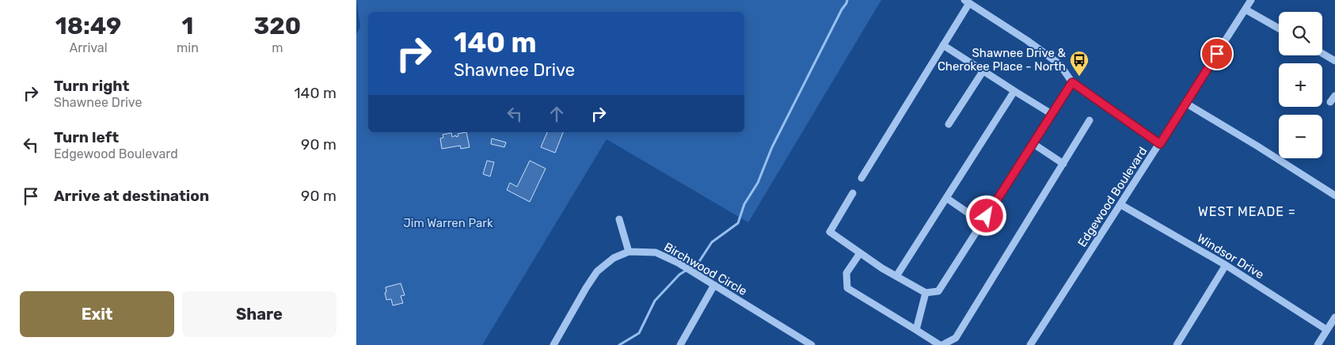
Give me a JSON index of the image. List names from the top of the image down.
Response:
{
  "streets": {
    "street": ["Edgewood Boulevard", "Windsor Drive", "Birchwood Circle"]
  },
  "crossings": [
    ["Edgewood Boulevard", "Windsor Drive"]
  ],
  "districts": ["WEST MEADE ="],
  "parks": ["Jim Warren Park"],
  "places": {
    "bus stop": ["Shawnee Drive & Cherokee Place - North"]
  },
  "page": {
    "eta": [
      "18:49",
      "Arrival",
      "1",
      "min",
      "320",
      "m"
    ],
    "map_buttons": ["+", "−"],
    "turn": ["140 m", "Shawnee Drive"],
    "list": [
      {
        "name": "Turn right",
        "note": "Shawnee Drive",
        "value": "140 m"
      },
      {
        "name": "Turn left",
        "note": "Edgewood Boulevard",
        "value": "90 m"
      },
      {
        "name": "Arrive at destination",
        "value": "90 m"
      }
    ],
    "buttons": ["Exit", "Share"]
  }
}
